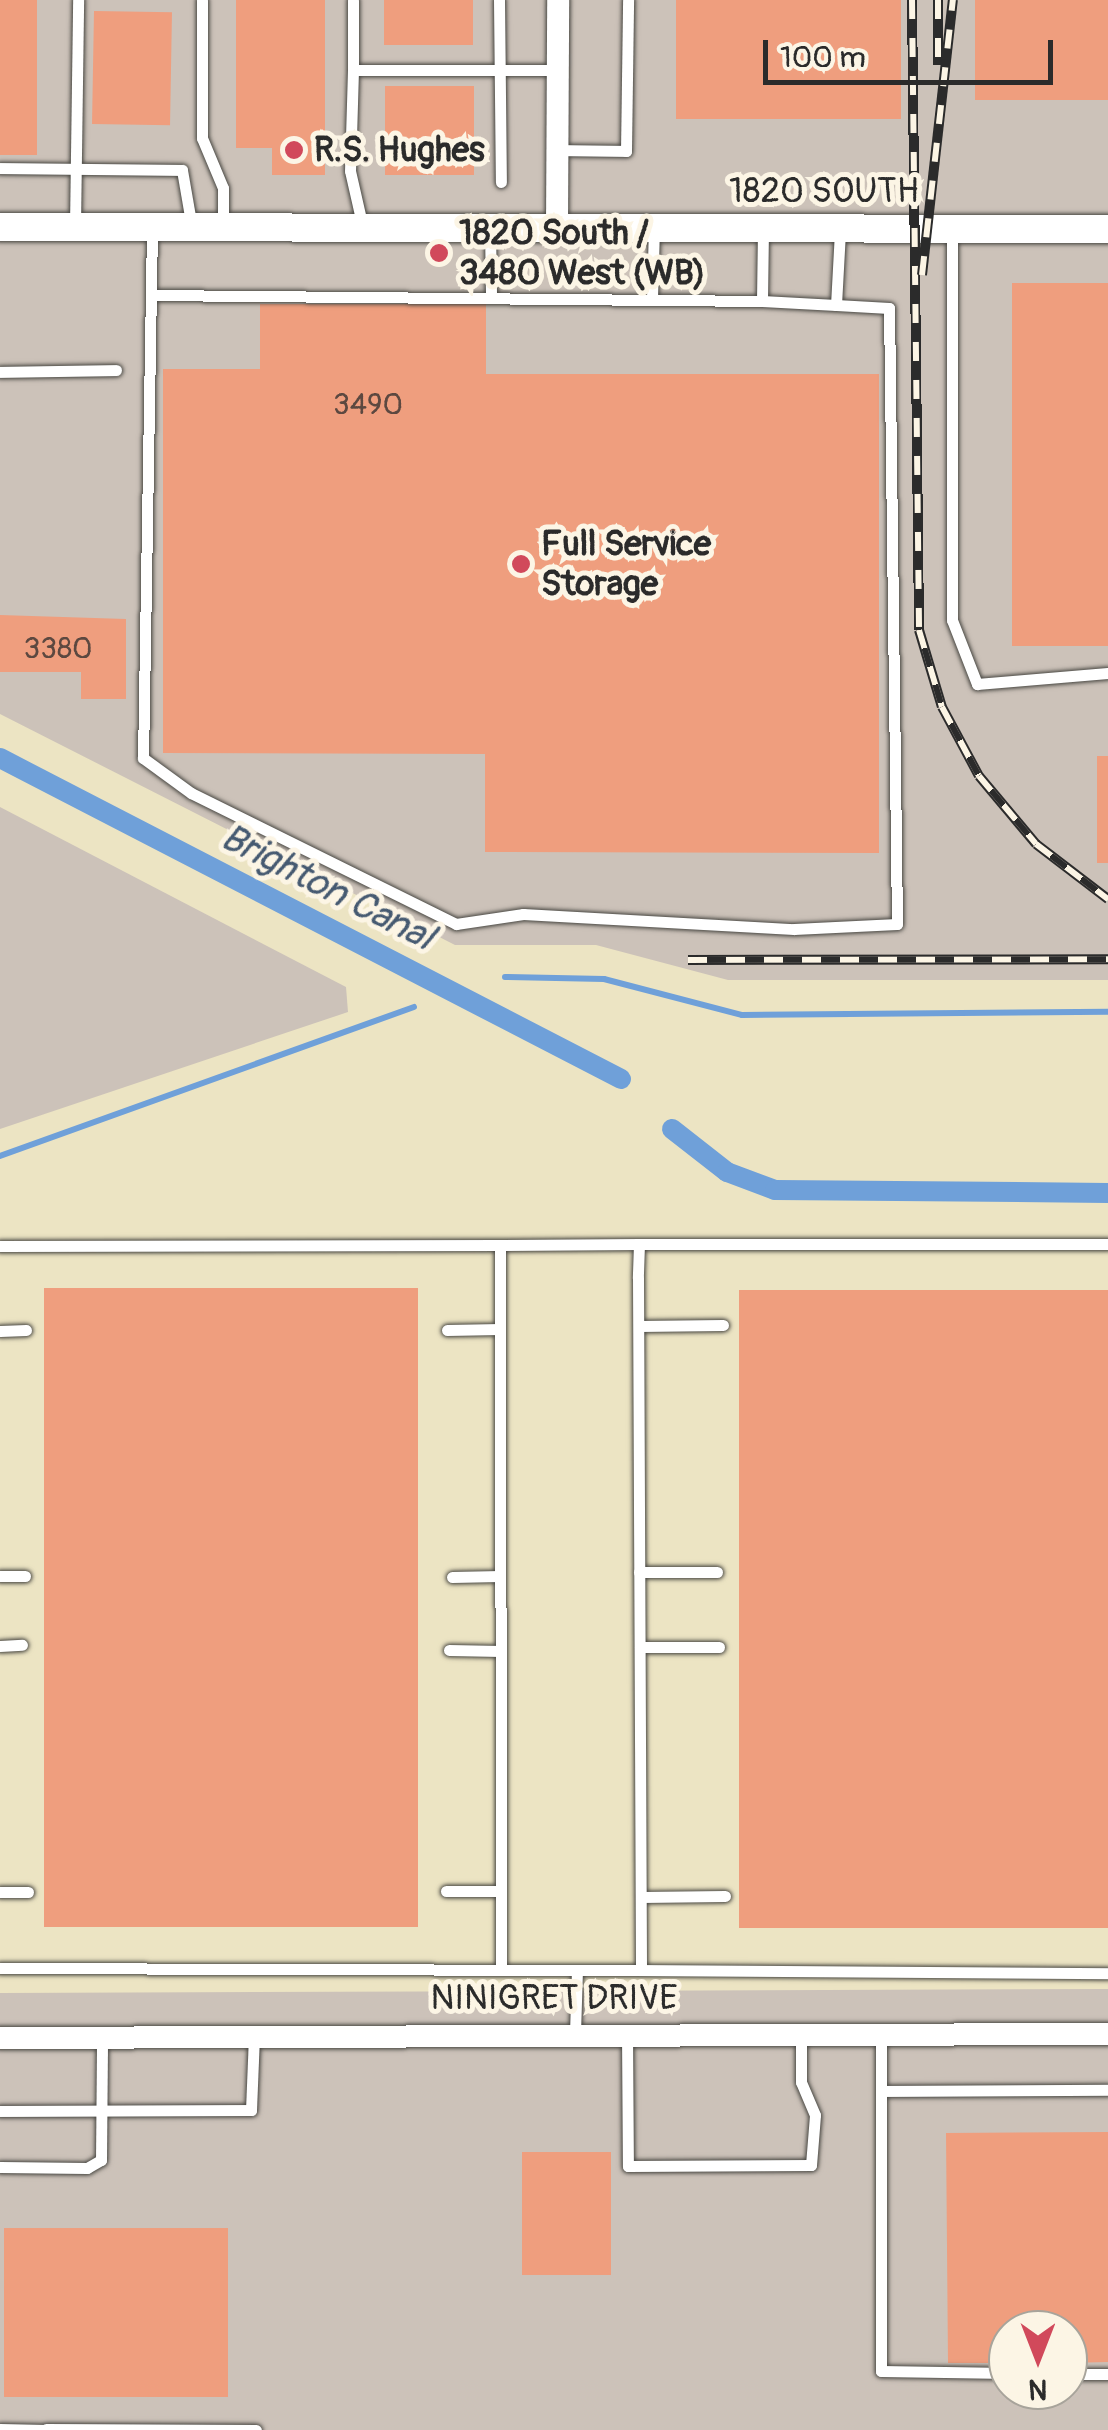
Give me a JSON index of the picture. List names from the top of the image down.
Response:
{
  "streets": {
    "street": ["1820 SOUTH", "NINIGRET DRIVE"]
  },
  "water": ["Brighton Canal"],
  "places": ["R.S. Hughes", "1820 South / 3480 West (WB)", "Full Service Storage"],
  "house_numbers": ["3490", "3380"],
  "scale_bar": "100 m",
  "north": "bottom"
}
